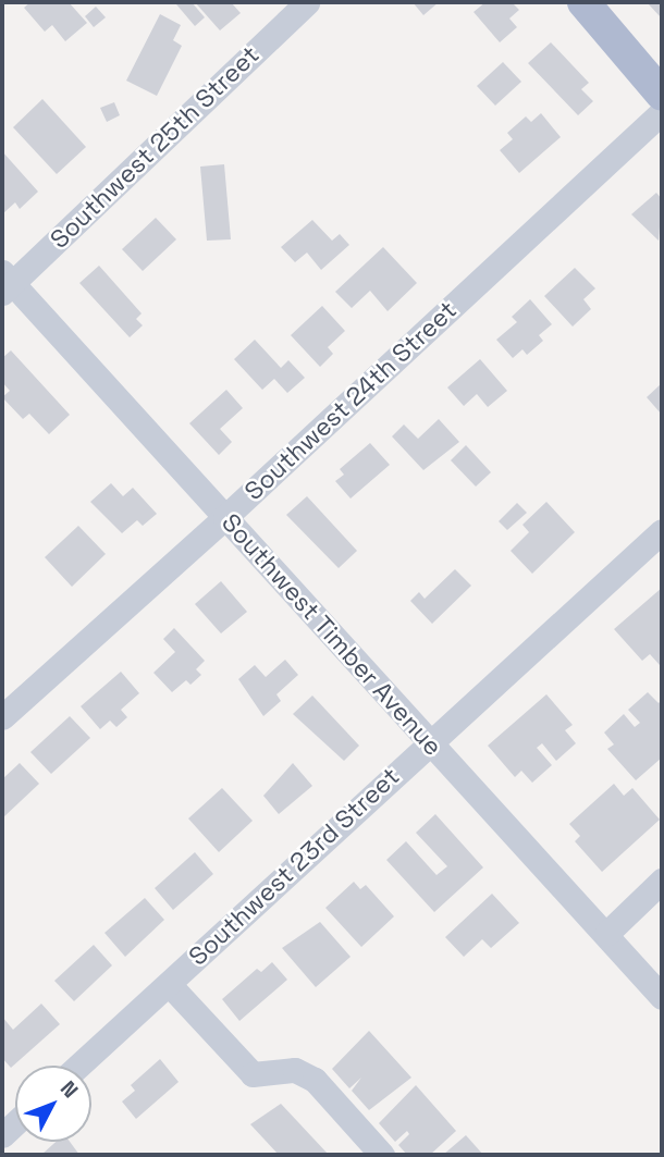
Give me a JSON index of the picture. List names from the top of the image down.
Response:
{
  "streets": {
    "street": [
      "Southwest 25th Street",
      "Southwest 24th Street",
      "Southwest Timber Avenue",
      "Southwest 23rd Street"
    ]
  },
  "crossings": [
    ["Southwest 25th Street", "Southwest Timber Avenue"],
    ["Southwest 24th Street", "Southwest Timber Avenue"],
    ["Southwest Timber Avenue", "Southwest 23rd Street"]
  ],
  "north": "top right"
}
